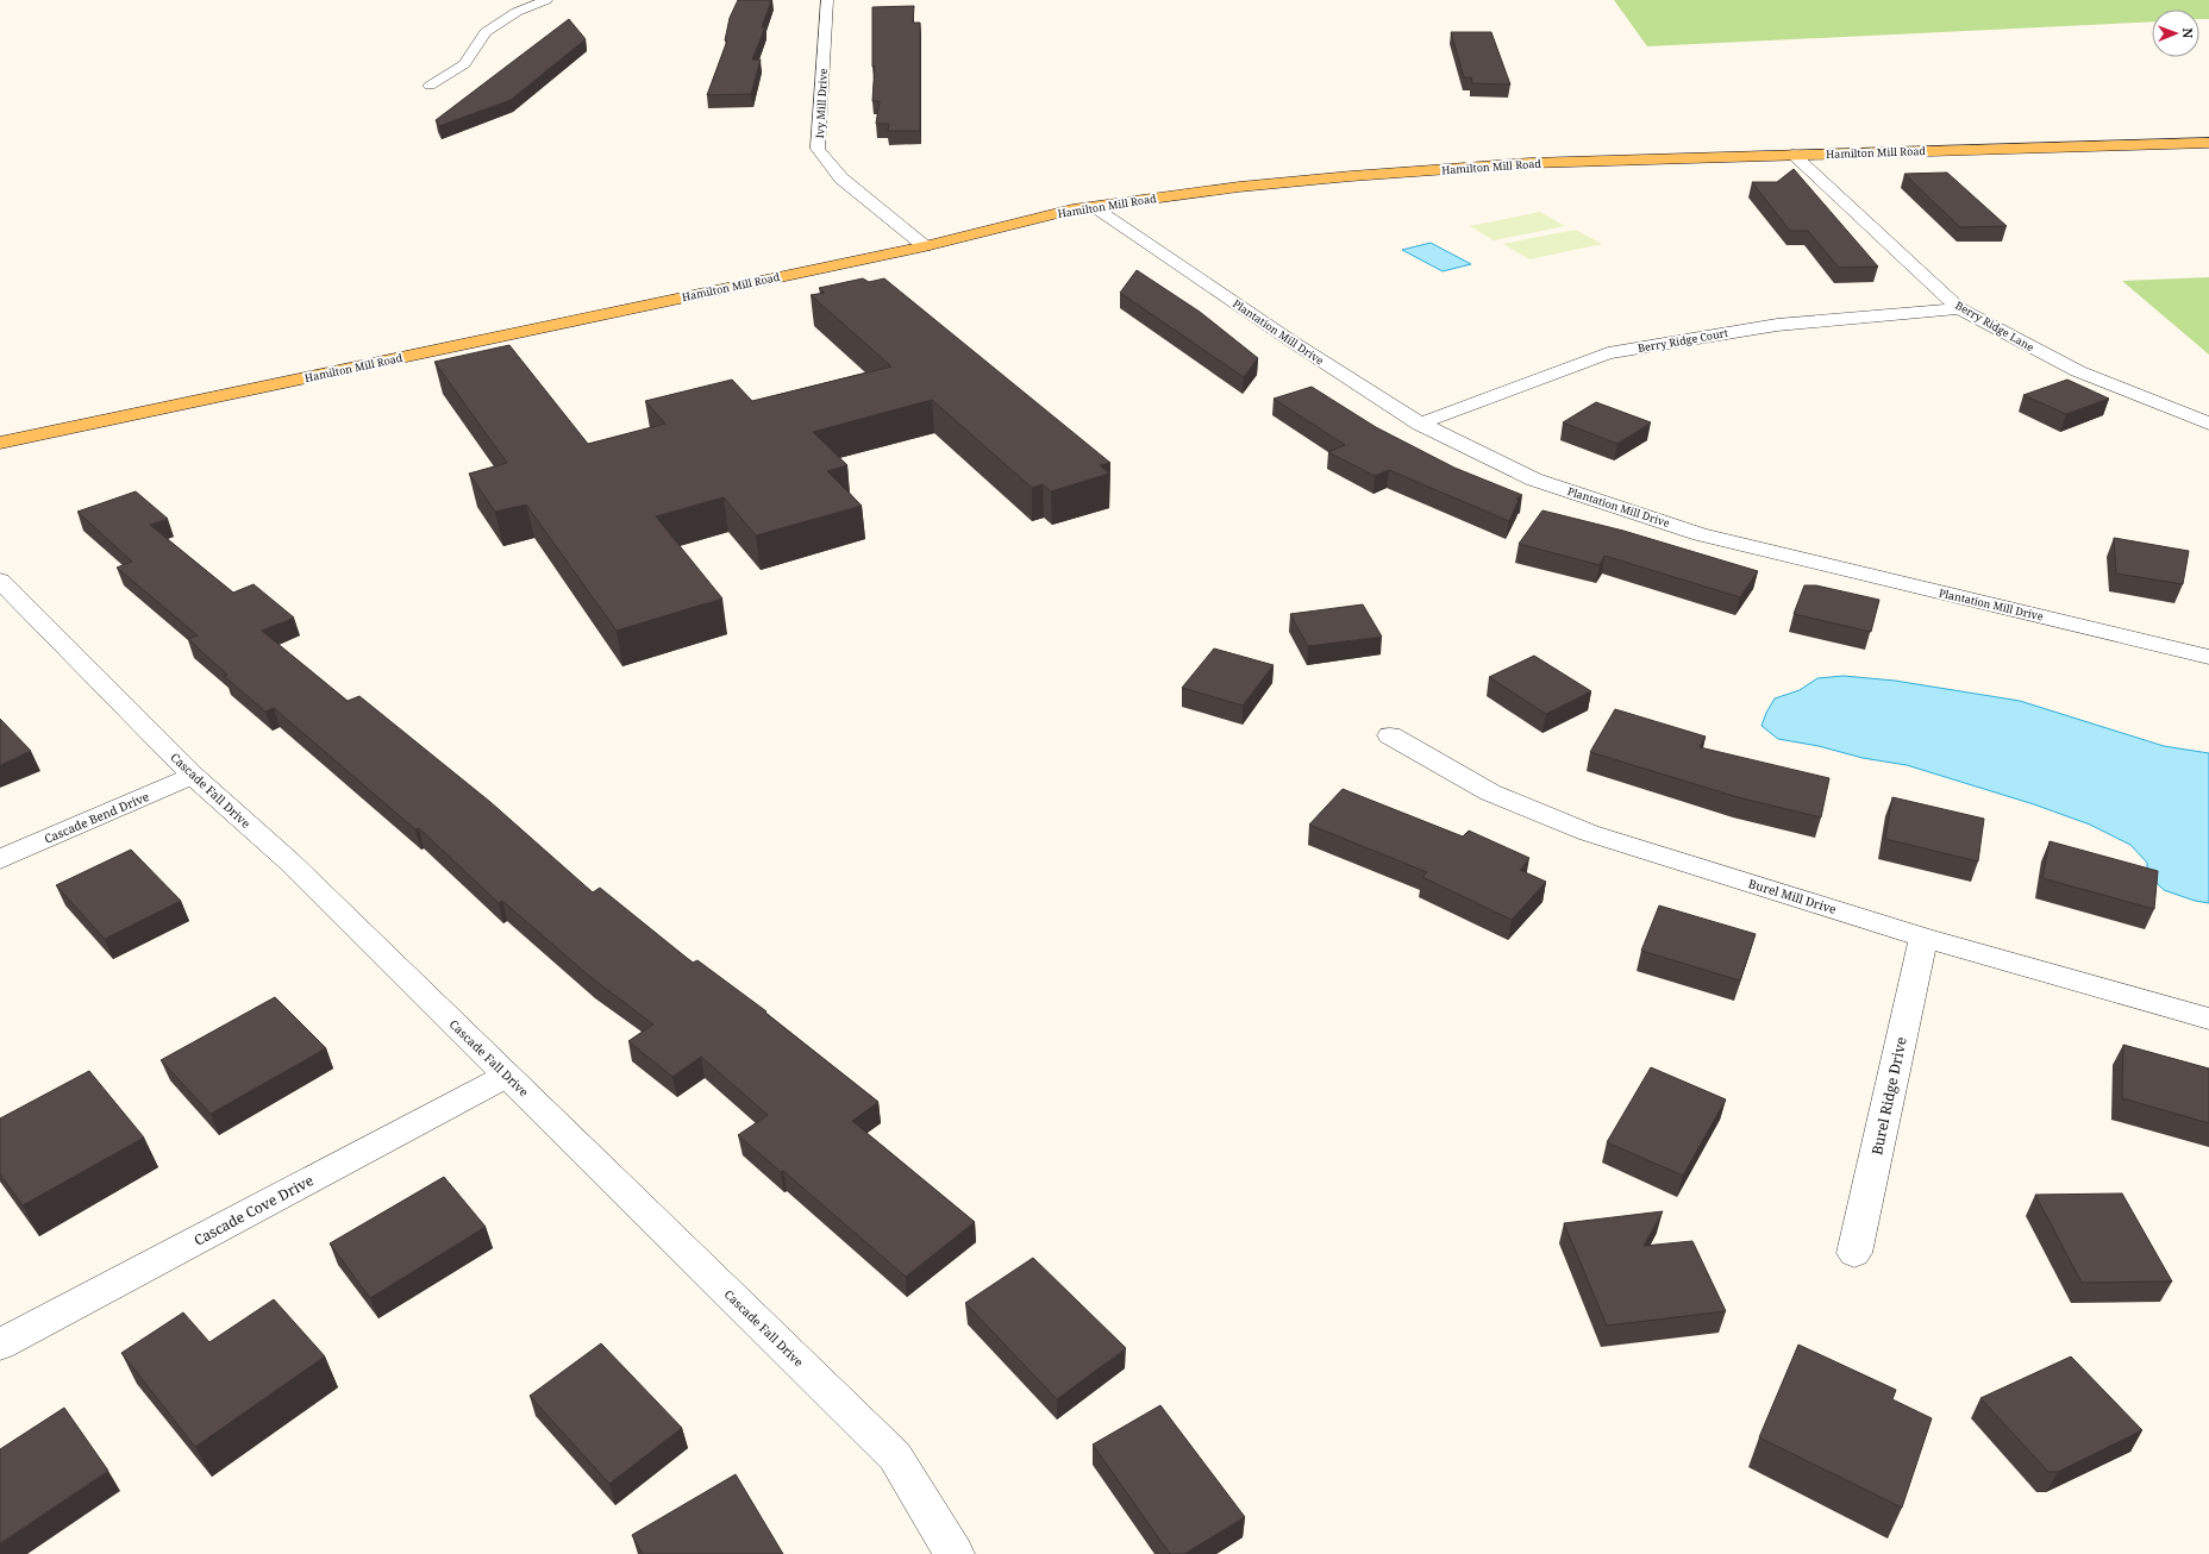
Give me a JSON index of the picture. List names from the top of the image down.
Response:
{
  "streets": {
    "main road": ["Hamilton Mill Road"],
    "street": [
      "Ivy Mill Drive",
      "Berry Ridge Lane",
      "Plantation Mill Drive",
      "Berry Ridge Court",
      "Cascade Fall Drive",
      "Cascade Bend Drive",
      "Burel Mill Drive",
      "Burel Ridge Drive",
      "Cascade Cove Drive"
    ]
  },
  "crossings": [
    ["Ivy Mill Drive", "Hamilton Mill Road"],
    ["Hamilton Mill Road", "Berry Ridge Lane"],
    ["Hamilton Mill Road", "Plantation Mill Drive"],
    ["Berry Ridge Lane", "Berry Ridge Court"],
    ["Plantation Mill Drive", "Berry Ridge Court"],
    ["Cascade Fall Drive", "Cascade Bend Drive"],
    ["Cascade Fall Drive", "Cascade Cove Drive"],
    ["Burel Mill Drive", "Burel Ridge Drive"]
  ],
  "north": "right"
}
